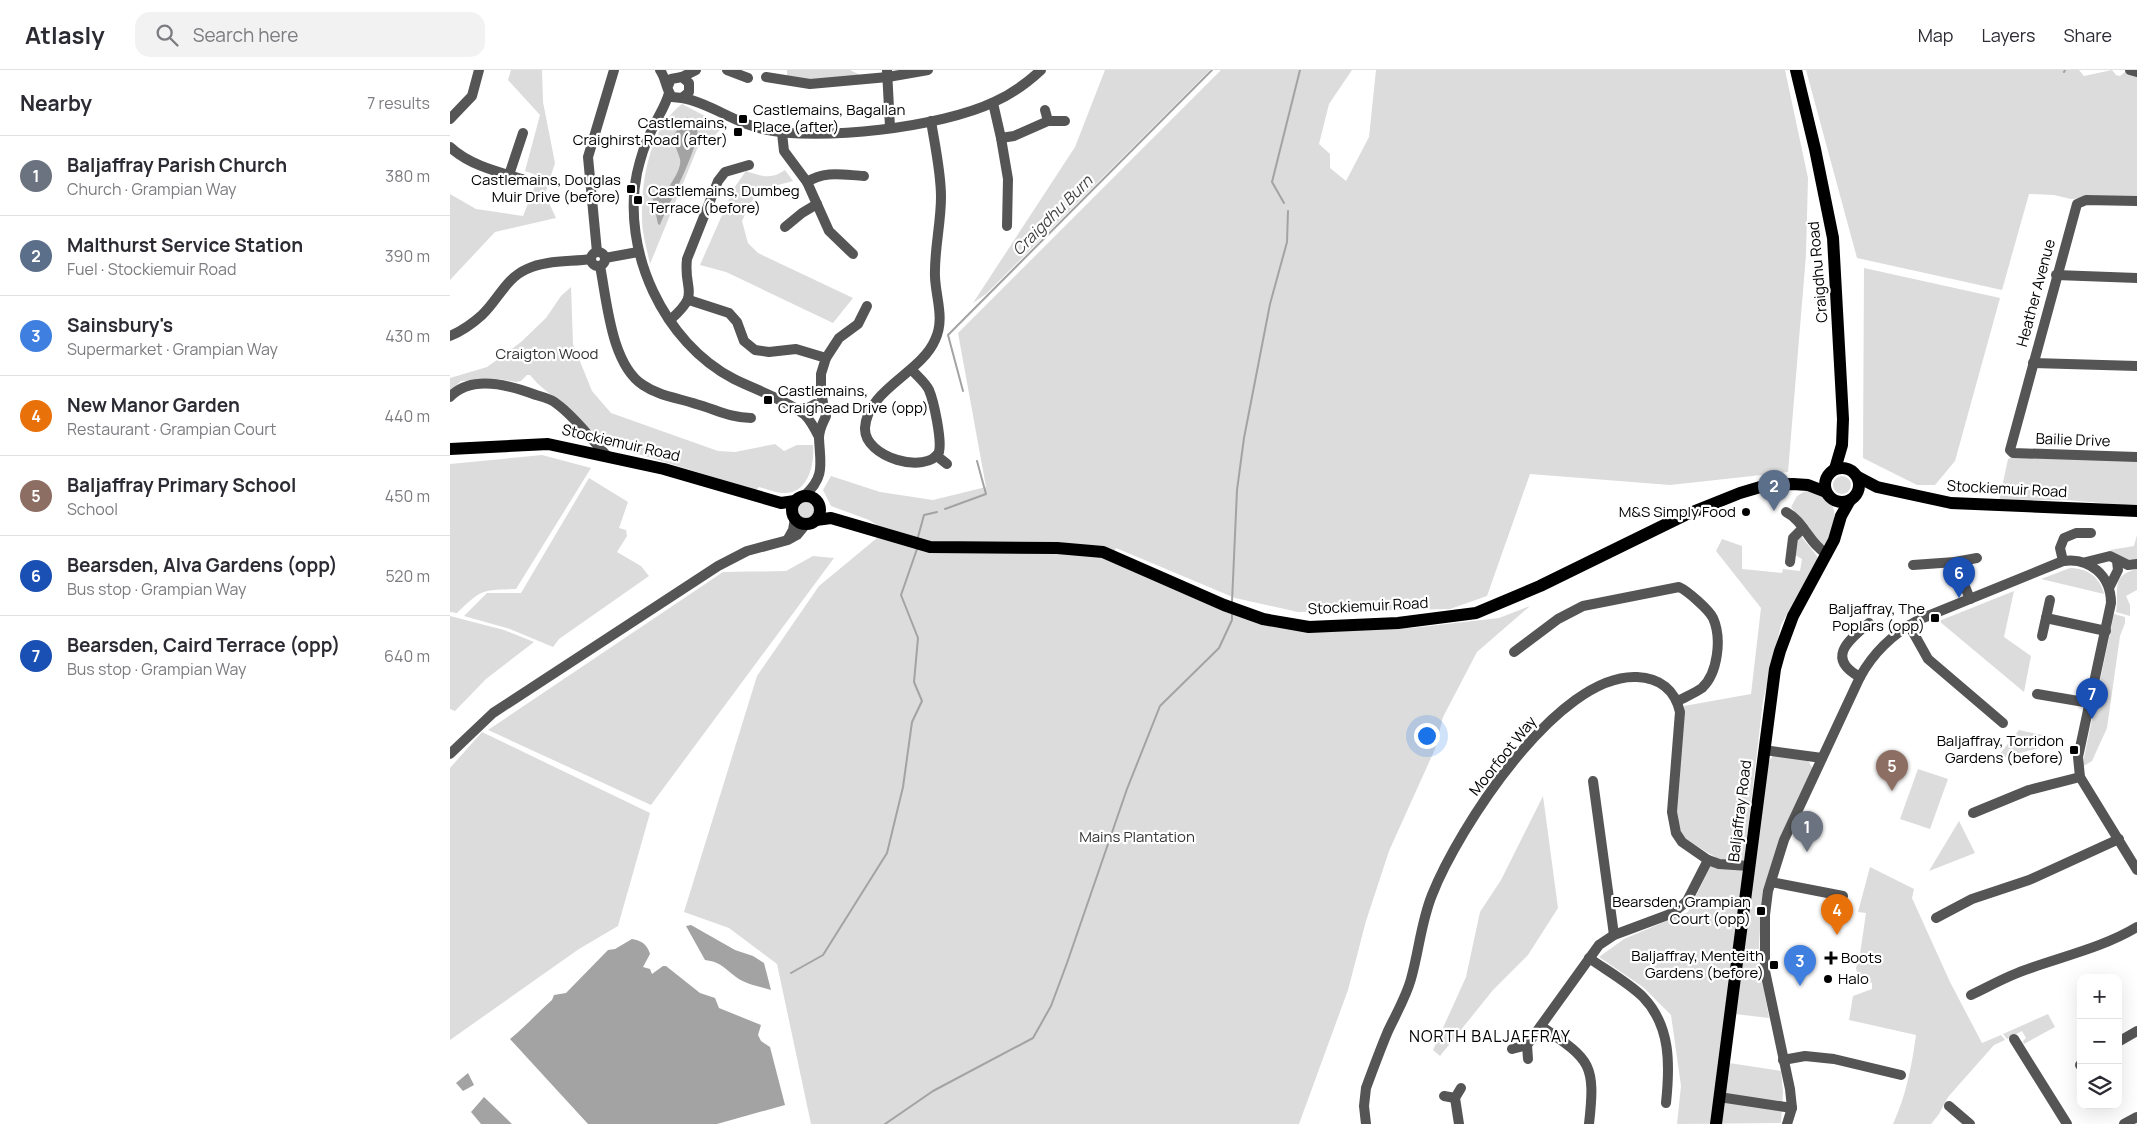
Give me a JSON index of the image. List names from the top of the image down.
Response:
{
  "streets": {
    "main road": ["Craigdhu Road", "Stockiemuir Road", "Baljaffray Road"],
    "street": ["Heather Avenue", "Bailie Drive", "Moorfoot Way"]
  },
  "crossings": [
    ["Craigdhu Road", "Stockiemuir Road"],
    ["Craigdhu Road", "Baljaffray Road"],
    ["Heather Avenue", "Bailie Drive"],
    ["Stockiemuir Road", "Baljaffray Road"]
  ],
  "districts": ["NORTH BALJAFFRAY"],
  "water": ["Craigdhu Burn"],
  "parks": ["Craigton Wood", "Mains Plantation"],
  "places": {
    "transit": [
      "Castlemains, Bagallan Place (after)",
      "Castlemains, Craighirst Road (after)",
      "Castlemains, Douglas Muir Drive (before)",
      "Castlemains, Dumbeg Terrace (before)",
      "Castlemains, Craighead Drive (opp)",
      "Baljaffray, The Poplars (opp)",
      "Baljaffray, Torridon Gardens (before)",
      "Bearsden, Grampian Court (opp)",
      "Baljaffray, Menteith Gardens (before)"
    ],
    "other": ["M&S Simply Food", "Halo"],
    "health": ["Boots"]
  },
  "page": {
    "header": "Atlasly",
    "search": "Search here",
    "nav": ["Map", "Layers", "Share"],
    "heading": ["Nearby", "7 results"],
    "list": [
      {
        "mark": "1",
        "name": "Baljaffray Parish Church",
        "note": "Church · Grampian Way",
        "value": "380 m"
      },
      {
        "mark": "2",
        "name": "Malthurst Service Station",
        "note": "Fuel · Stockiemuir Road",
        "value": "390 m"
      },
      {
        "mark": "3",
        "name": "Sainsbury's",
        "note": "Supermarket · Grampian Way",
        "value": "430 m"
      },
      {
        "mark": "4",
        "name": "New Manor Garden",
        "note": "Restaurant · Grampian Court",
        "value": "440 m"
      },
      {
        "mark": "5",
        "name": "Baljaffray Primary School",
        "note": "School",
        "value": "450 m"
      },
      {
        "mark": "6",
        "name": "Bearsden, Alva Gardens (opp)",
        "note": "Bus stop · Grampian Way",
        "value": "520 m"
      },
      {
        "mark": "7",
        "name": "Bearsden, Caird Terrace (opp)",
        "note": "Bus stop · Grampian Way",
        "value": "640 m"
      }
    ],
    "pins": [
      "2",
      "6",
      "7",
      "5",
      "1",
      "4",
      "3"
    ],
    "map_buttons": ["+", "−"]
  }
}
